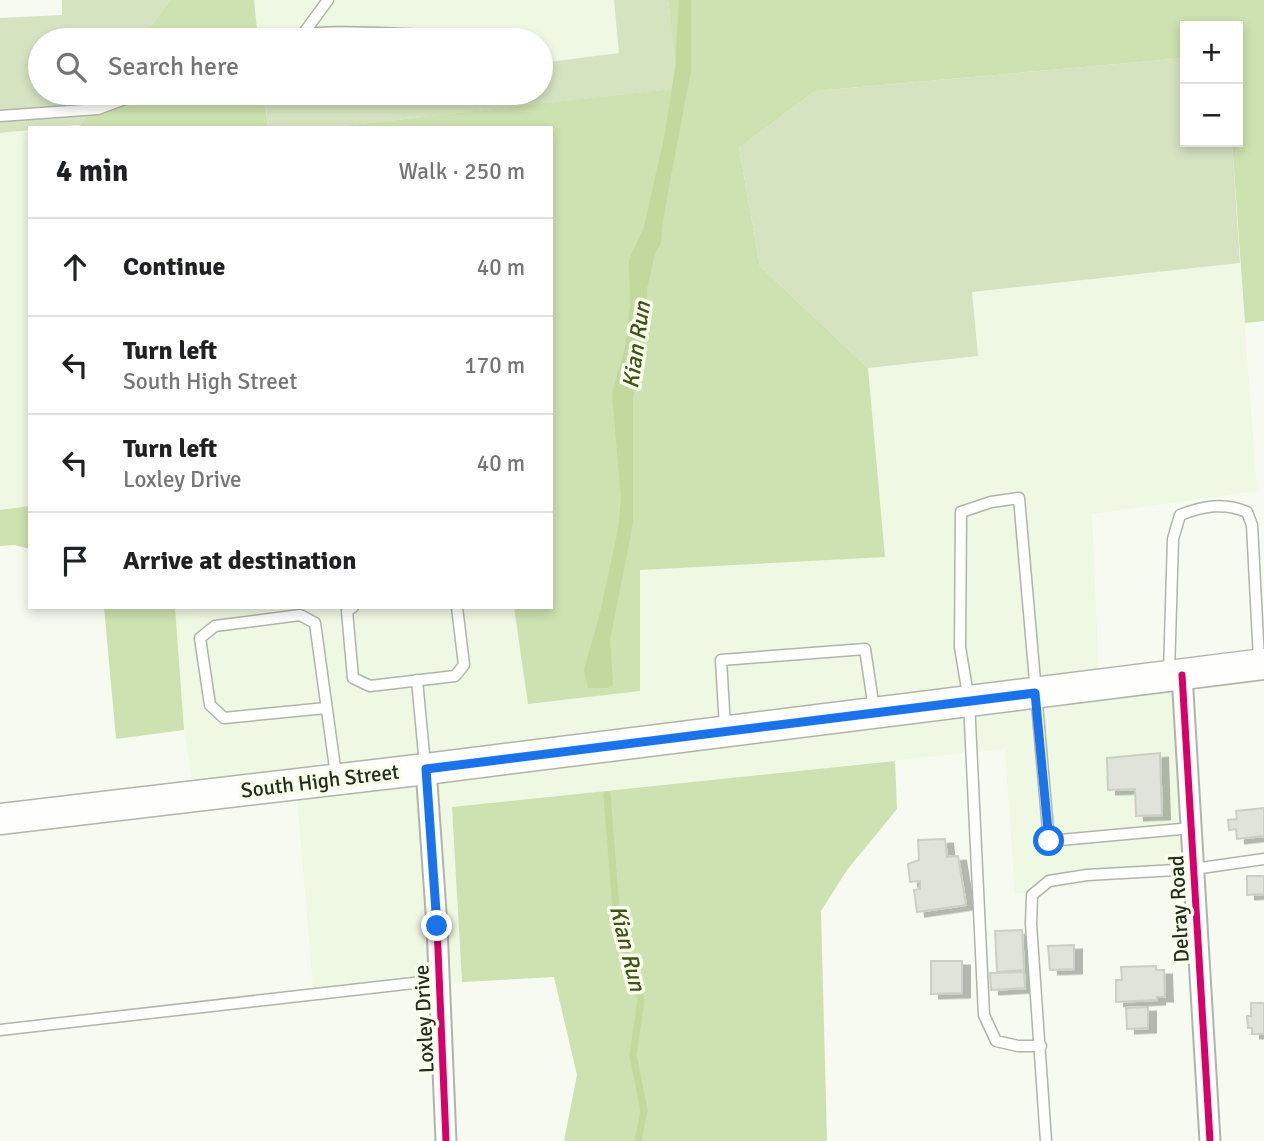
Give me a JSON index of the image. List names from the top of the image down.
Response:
{
  "streets": {
    "main road": ["South High Street"],
    "street": ["Delray Road", "Loxley Drive"]
  },
  "crossings": [
    ["South High Street", "Delray Road"],
    ["South High Street", "Loxley Drive"]
  ],
  "water": ["Kian Run"],
  "page": {
    "map_buttons": ["+", "−"],
    "search": "Search here",
    "heading": ["4 min", "Walk · 250 m"],
    "list": [
      ["Continue", "40 m"],
      ["Turn left", "South High Street", "170 m"],
      ["Turn left", "Loxley Drive", "40 m"],
      "Arrive at destination"
    ]
  }
}
